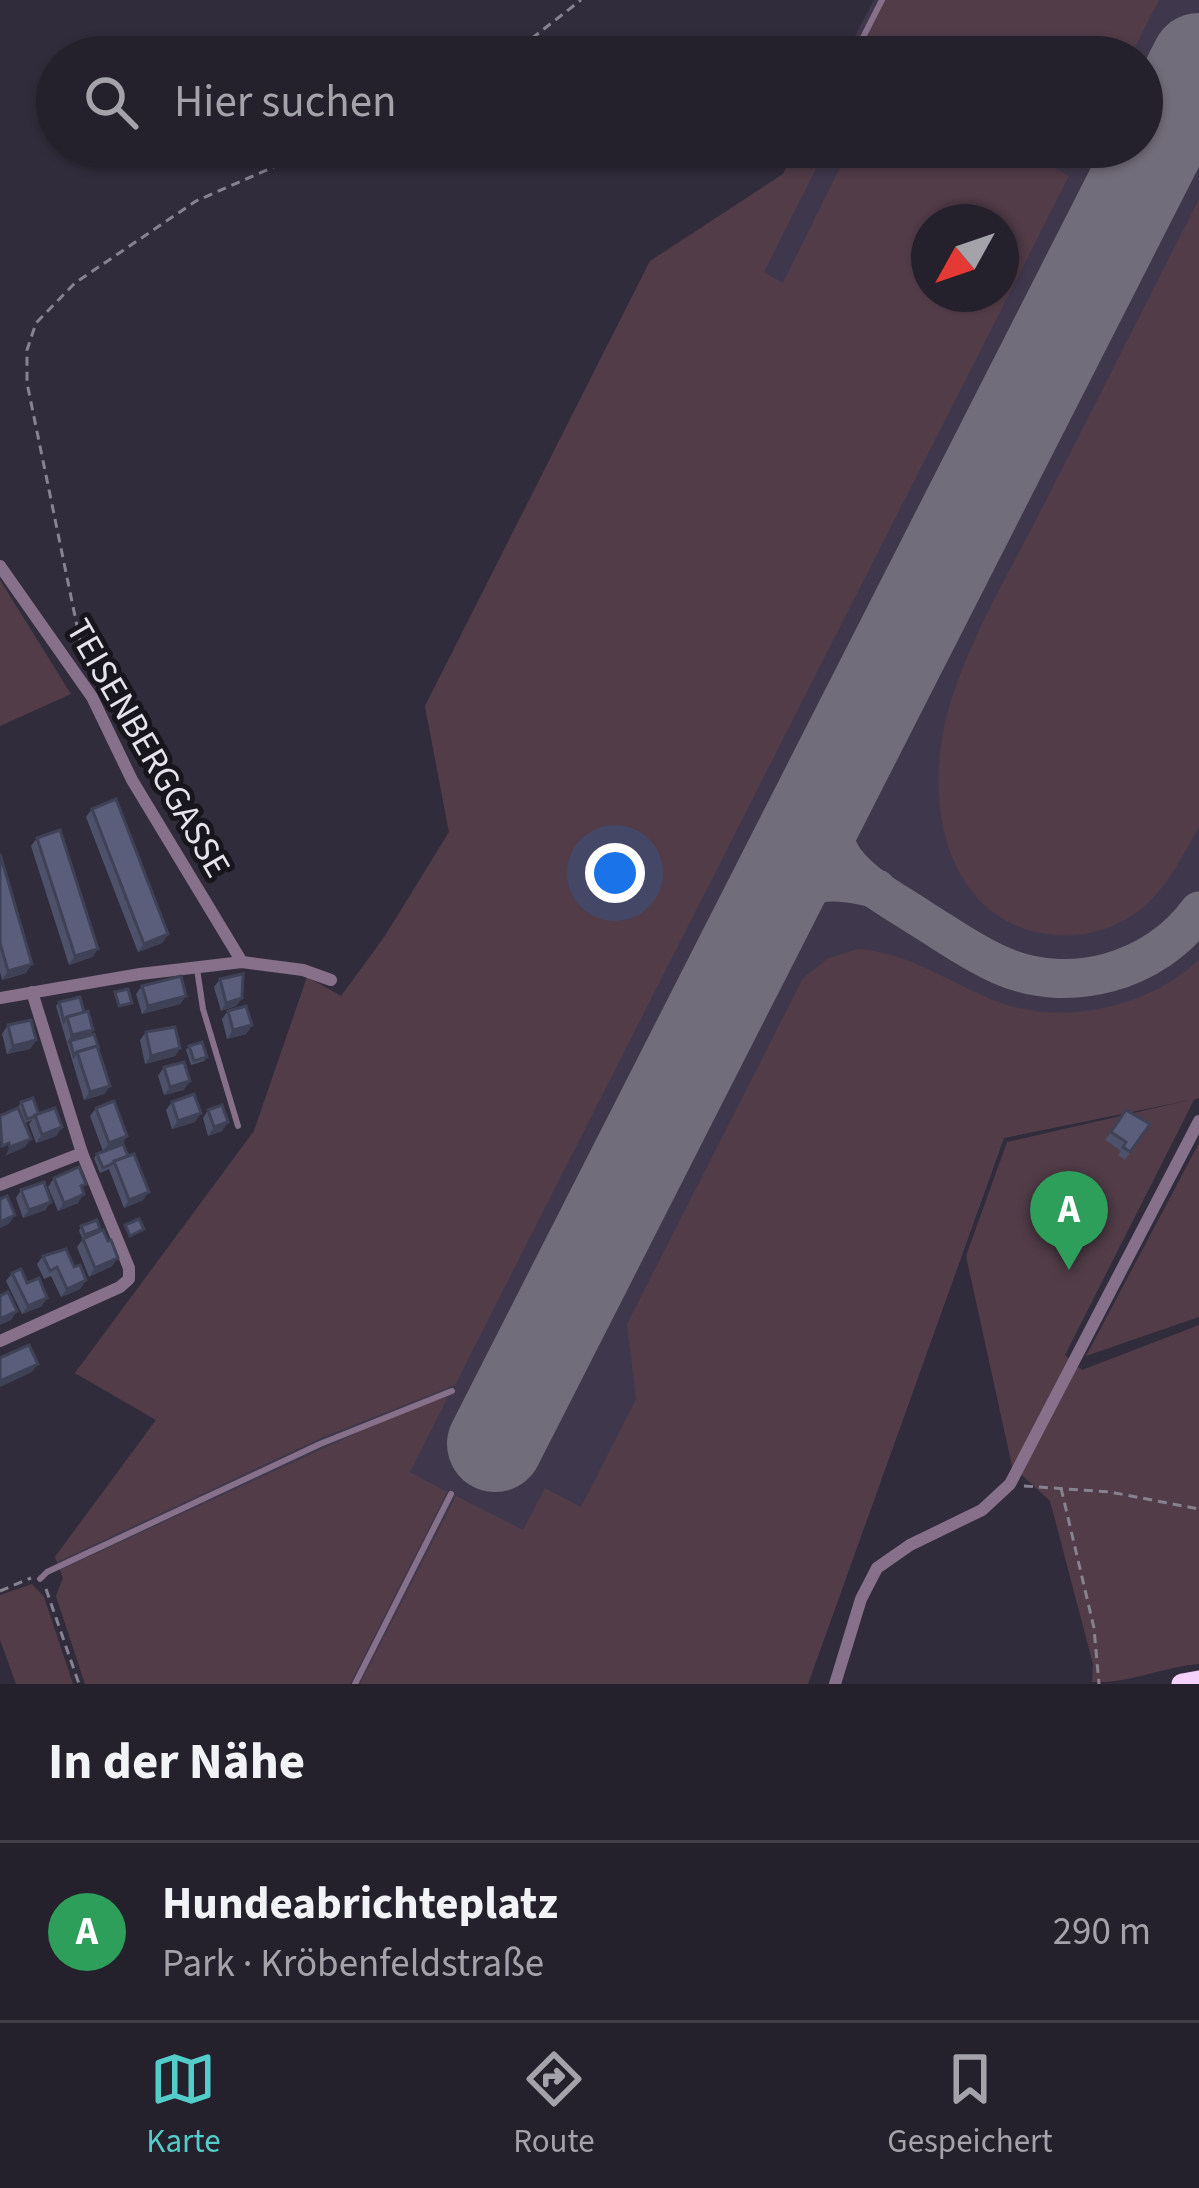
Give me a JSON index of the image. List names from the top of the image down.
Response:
{
  "streets": {
    "street": ["TEISENBERGGASSE"]
  },
  "north": "bottom left",
  "page": {
    "search": "Hier suchen",
    "pins": "A",
    "heading": "In der Nähe",
    "list": [
      {
        "mark": "A",
        "name": "Hundeabrichteplatz",
        "note": "Park · Kröbenfeldstraße",
        "value": "290 m"
      }
    ],
    "nav": ["Karte", "Route", "Gespeichert"]
  }
}
